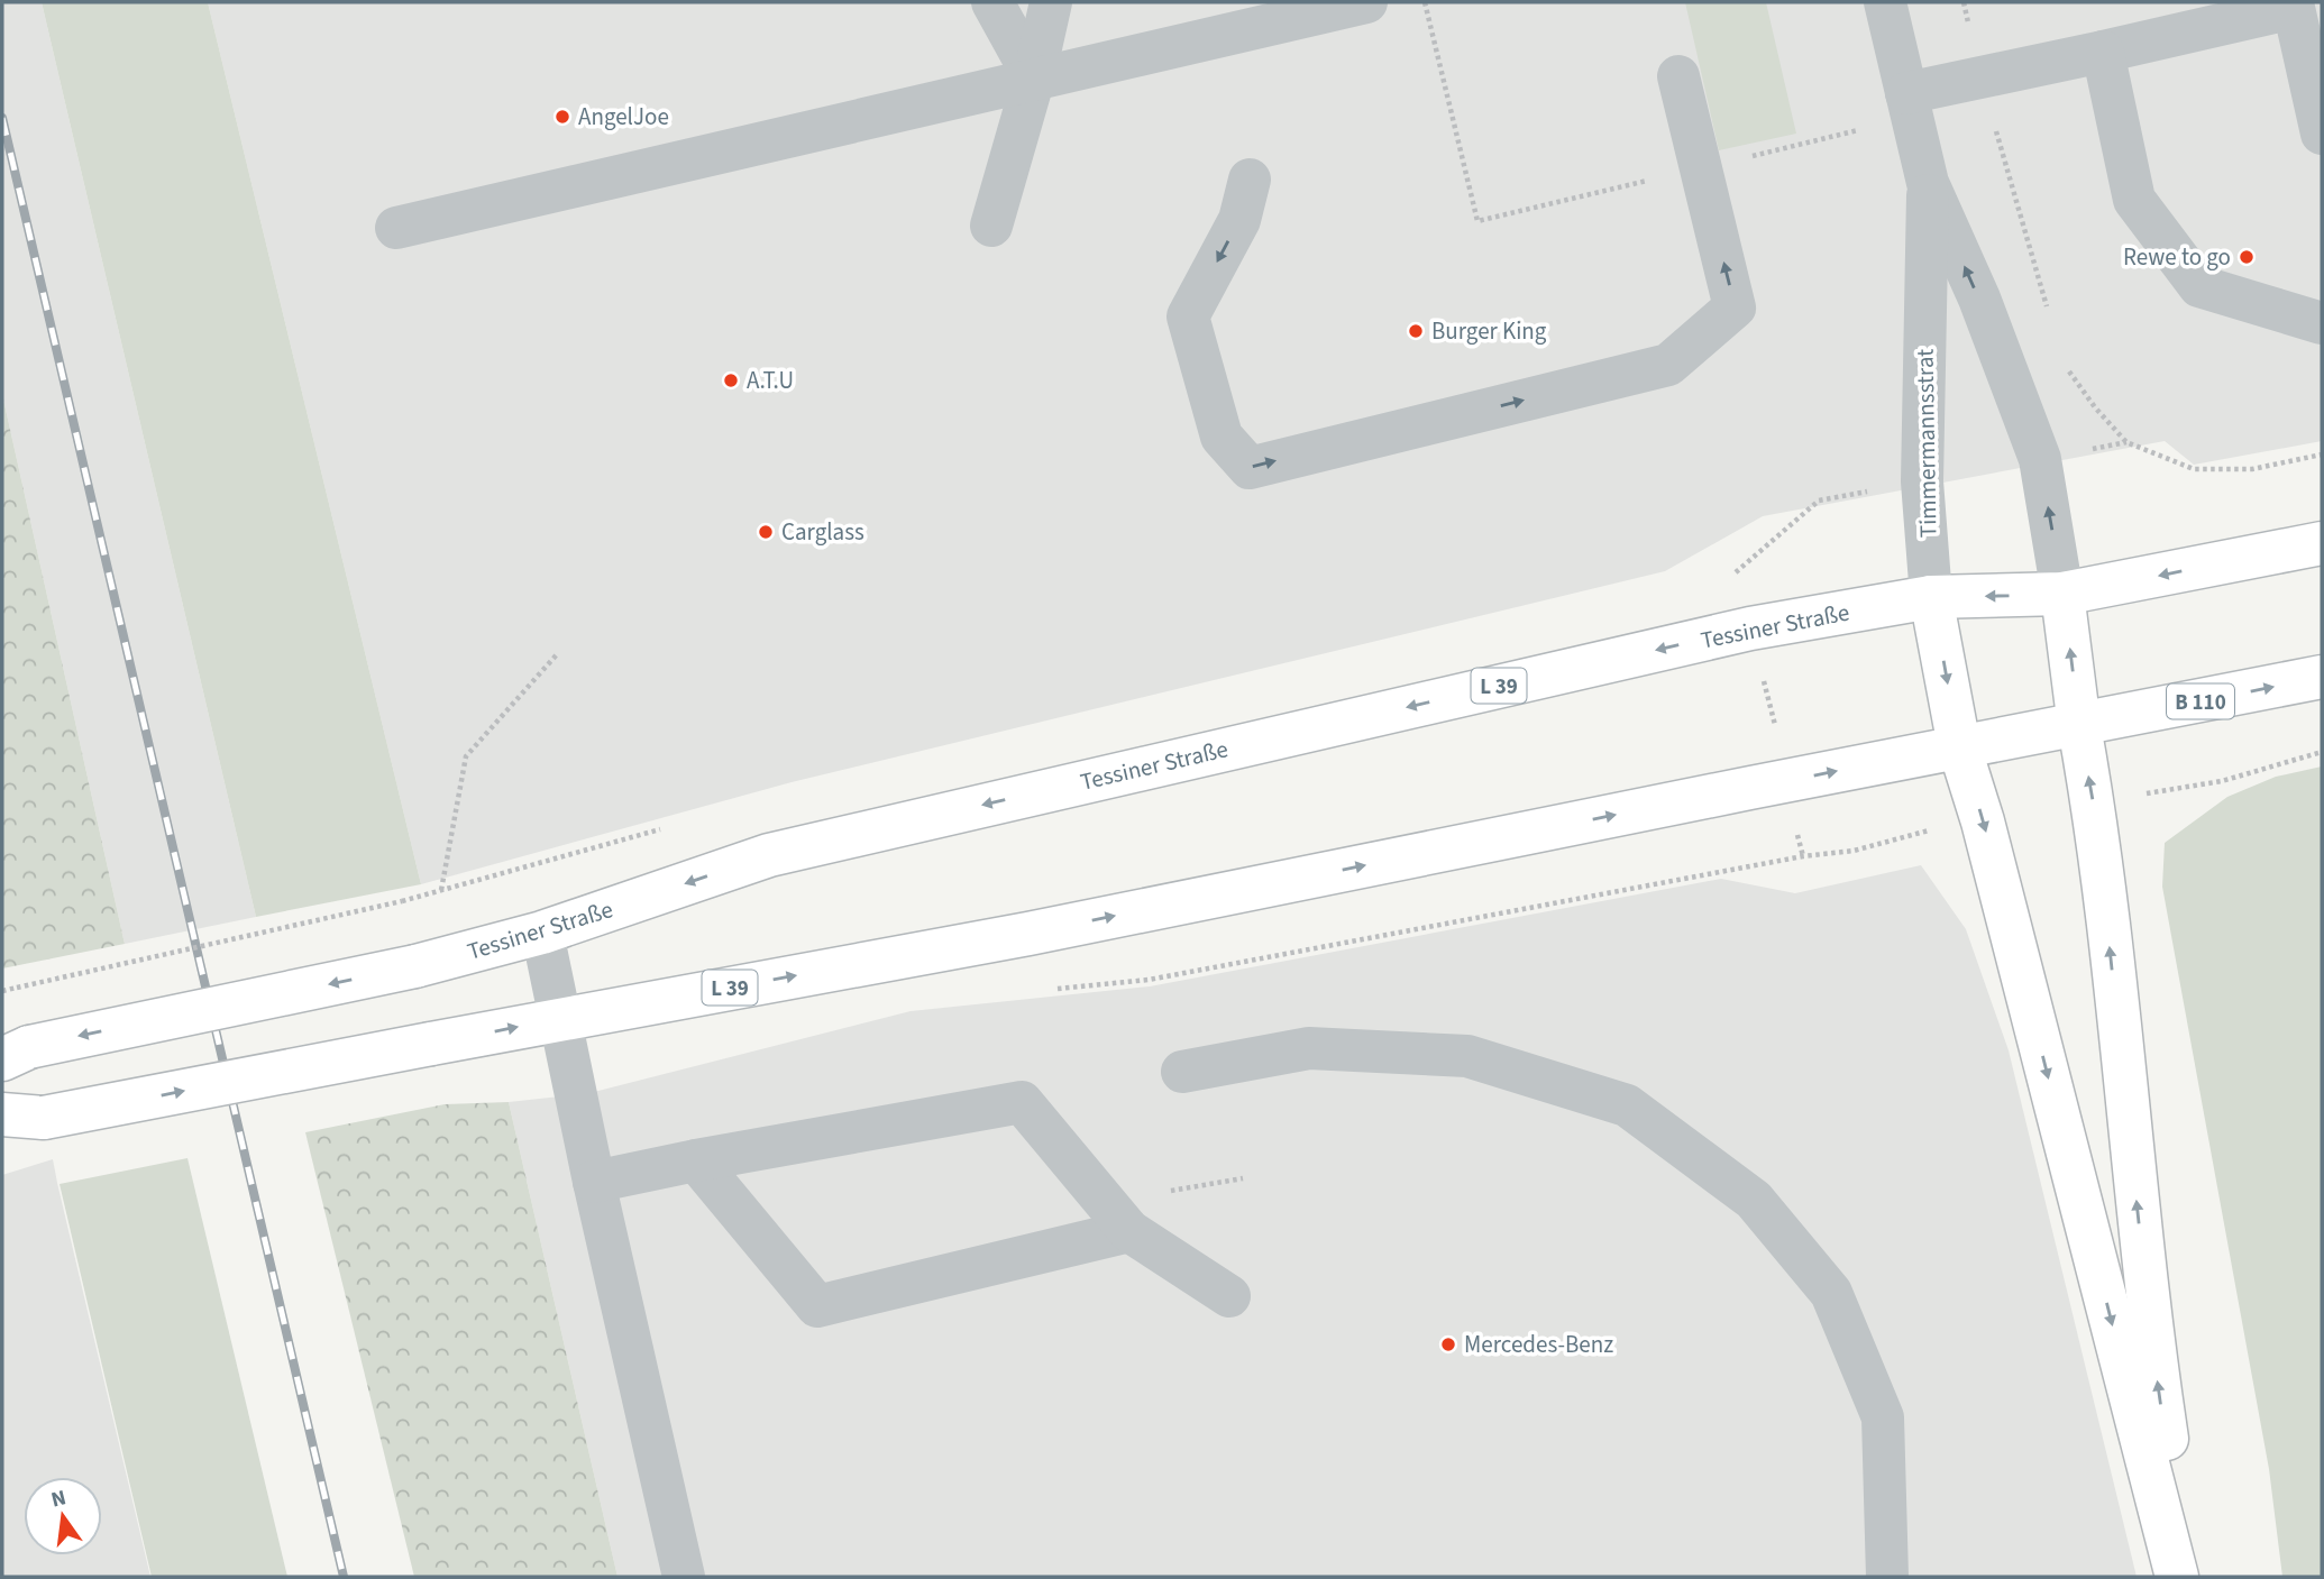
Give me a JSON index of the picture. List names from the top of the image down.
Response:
{
  "streets": {
    "main road": [
      "Timmermannsstrat",
      "Tessiner Straße",
      "L 39",
      "B 110"
    ]
  },
  "crossings": [
    ["Timmermannsstrat", "Tessiner Straße"],
    ["Timmermannsstrat", "L 39"],
    ["L 39", "B 110"]
  ],
  "places": [
    "AngelJoe",
    "Rewe to go",
    "Burger King",
    "A.T.U",
    "Carglass",
    "Mercedes-Benz"
  ],
  "north": "top"
}
